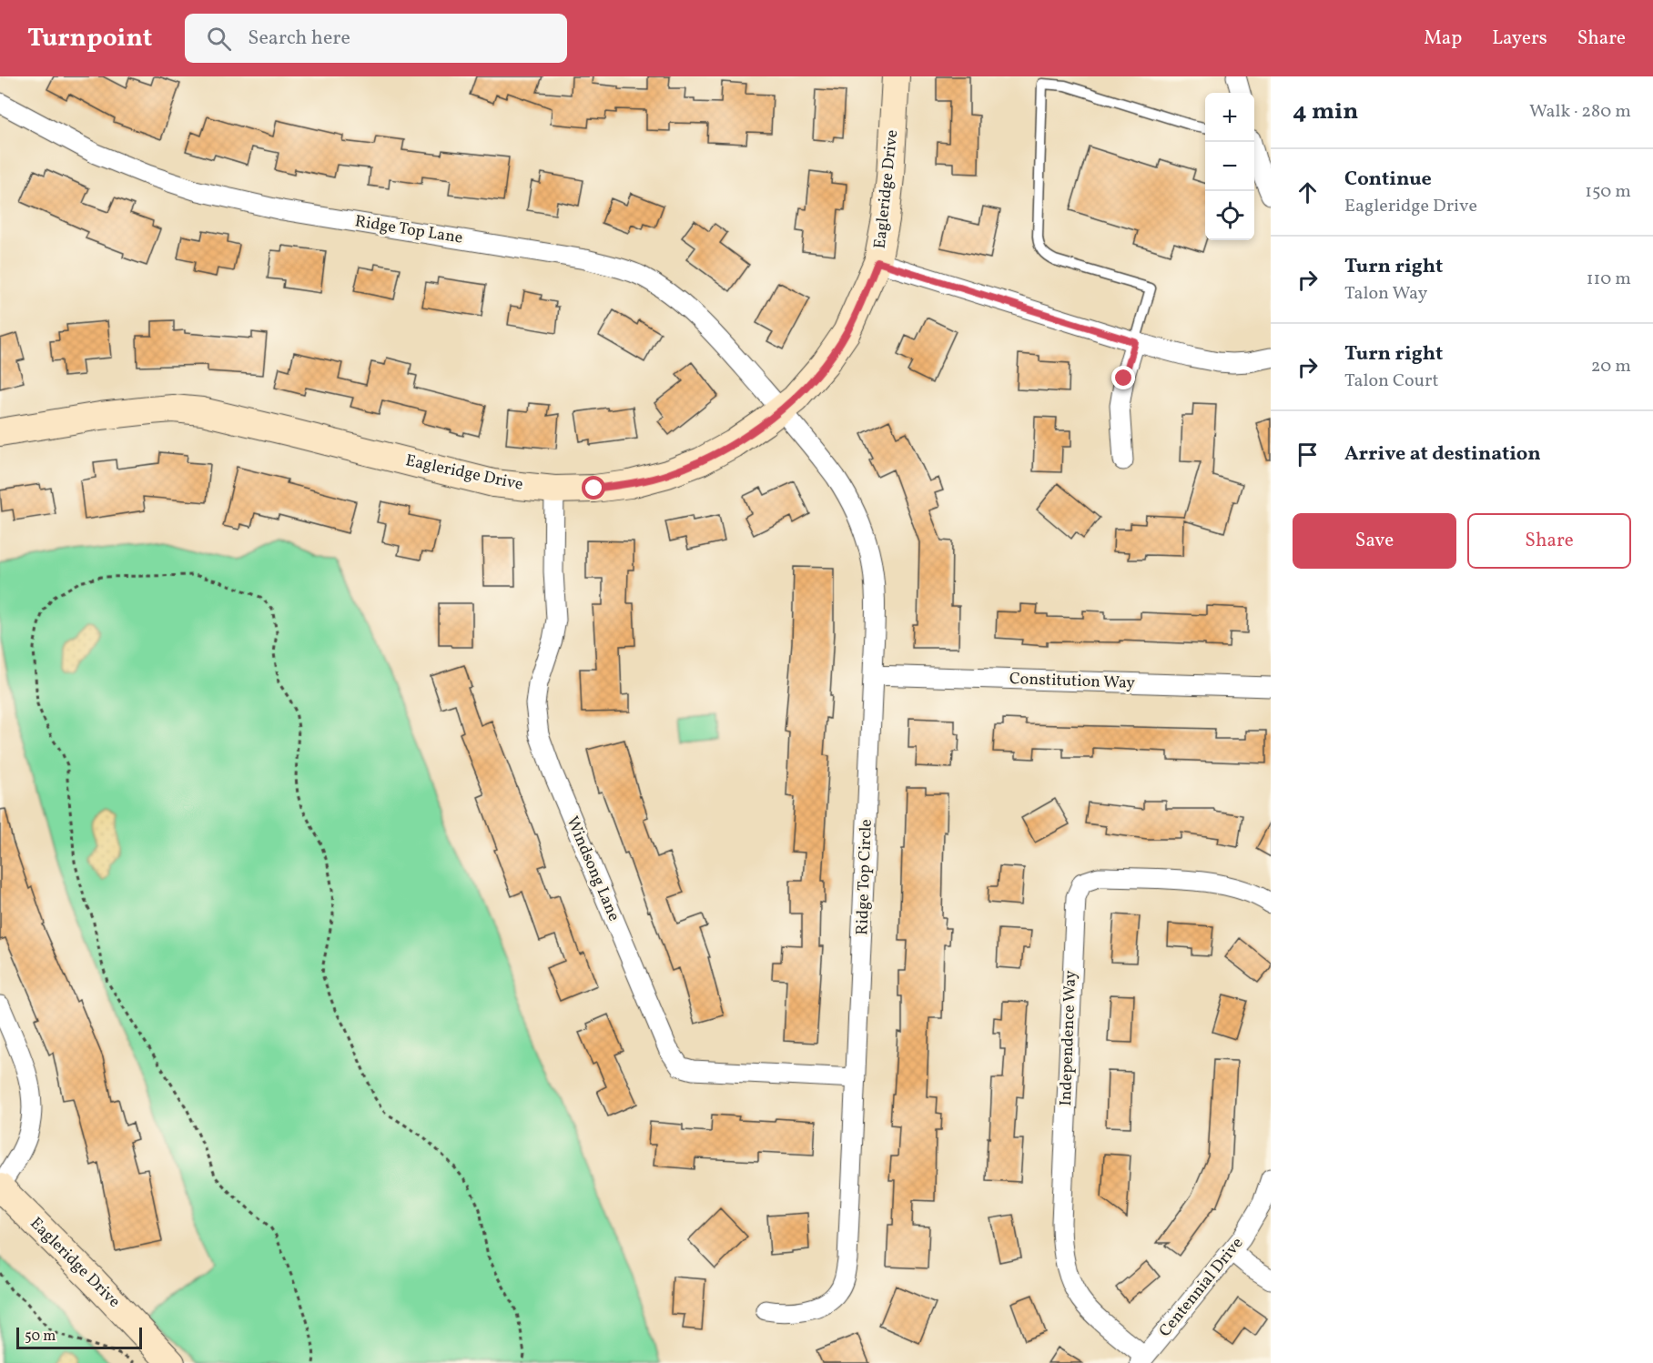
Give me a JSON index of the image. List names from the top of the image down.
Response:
{
  "streets": {
    "main road": ["Eagleridge Drive"],
    "street": [
      "Ridge Top Lane",
      "Constitution Way",
      "Windsong Lane",
      "Ridge Top Circle",
      "Independence Way",
      "Centennial Drive"
    ]
  },
  "crossings": [
    ["Eagleridge Drive", "Ridge Top Lane"],
    ["Eagleridge Drive", "Windsong Lane"],
    ["Eagleridge Drive", "Ridge Top Circle"],
    ["Ridge Top Lane", "Ridge Top Circle"],
    ["Constitution Way", "Ridge Top Circle"],
    ["Windsong Lane", "Ridge Top Circle"],
    ["Independence Way", "Centennial Drive"]
  ],
  "scale_bar": "50 m",
  "page": {
    "header": "Turnpoint",
    "search": "Search here",
    "nav": ["Map", "Layers", "Share"],
    "heading": ["4 min", "Walk · 280 m"],
    "map_buttons": ["+", "−"],
    "list": [
      ["Continue", "Eagleridge Drive", "150 m"],
      ["Turn right", "Talon Way", "110 m"],
      ["Turn right", "Talon Court", "20 m"],
      "Arrive at destination"
    ],
    "buttons": ["Save", "Share"],
    "scale": "50 m"
  }
}
